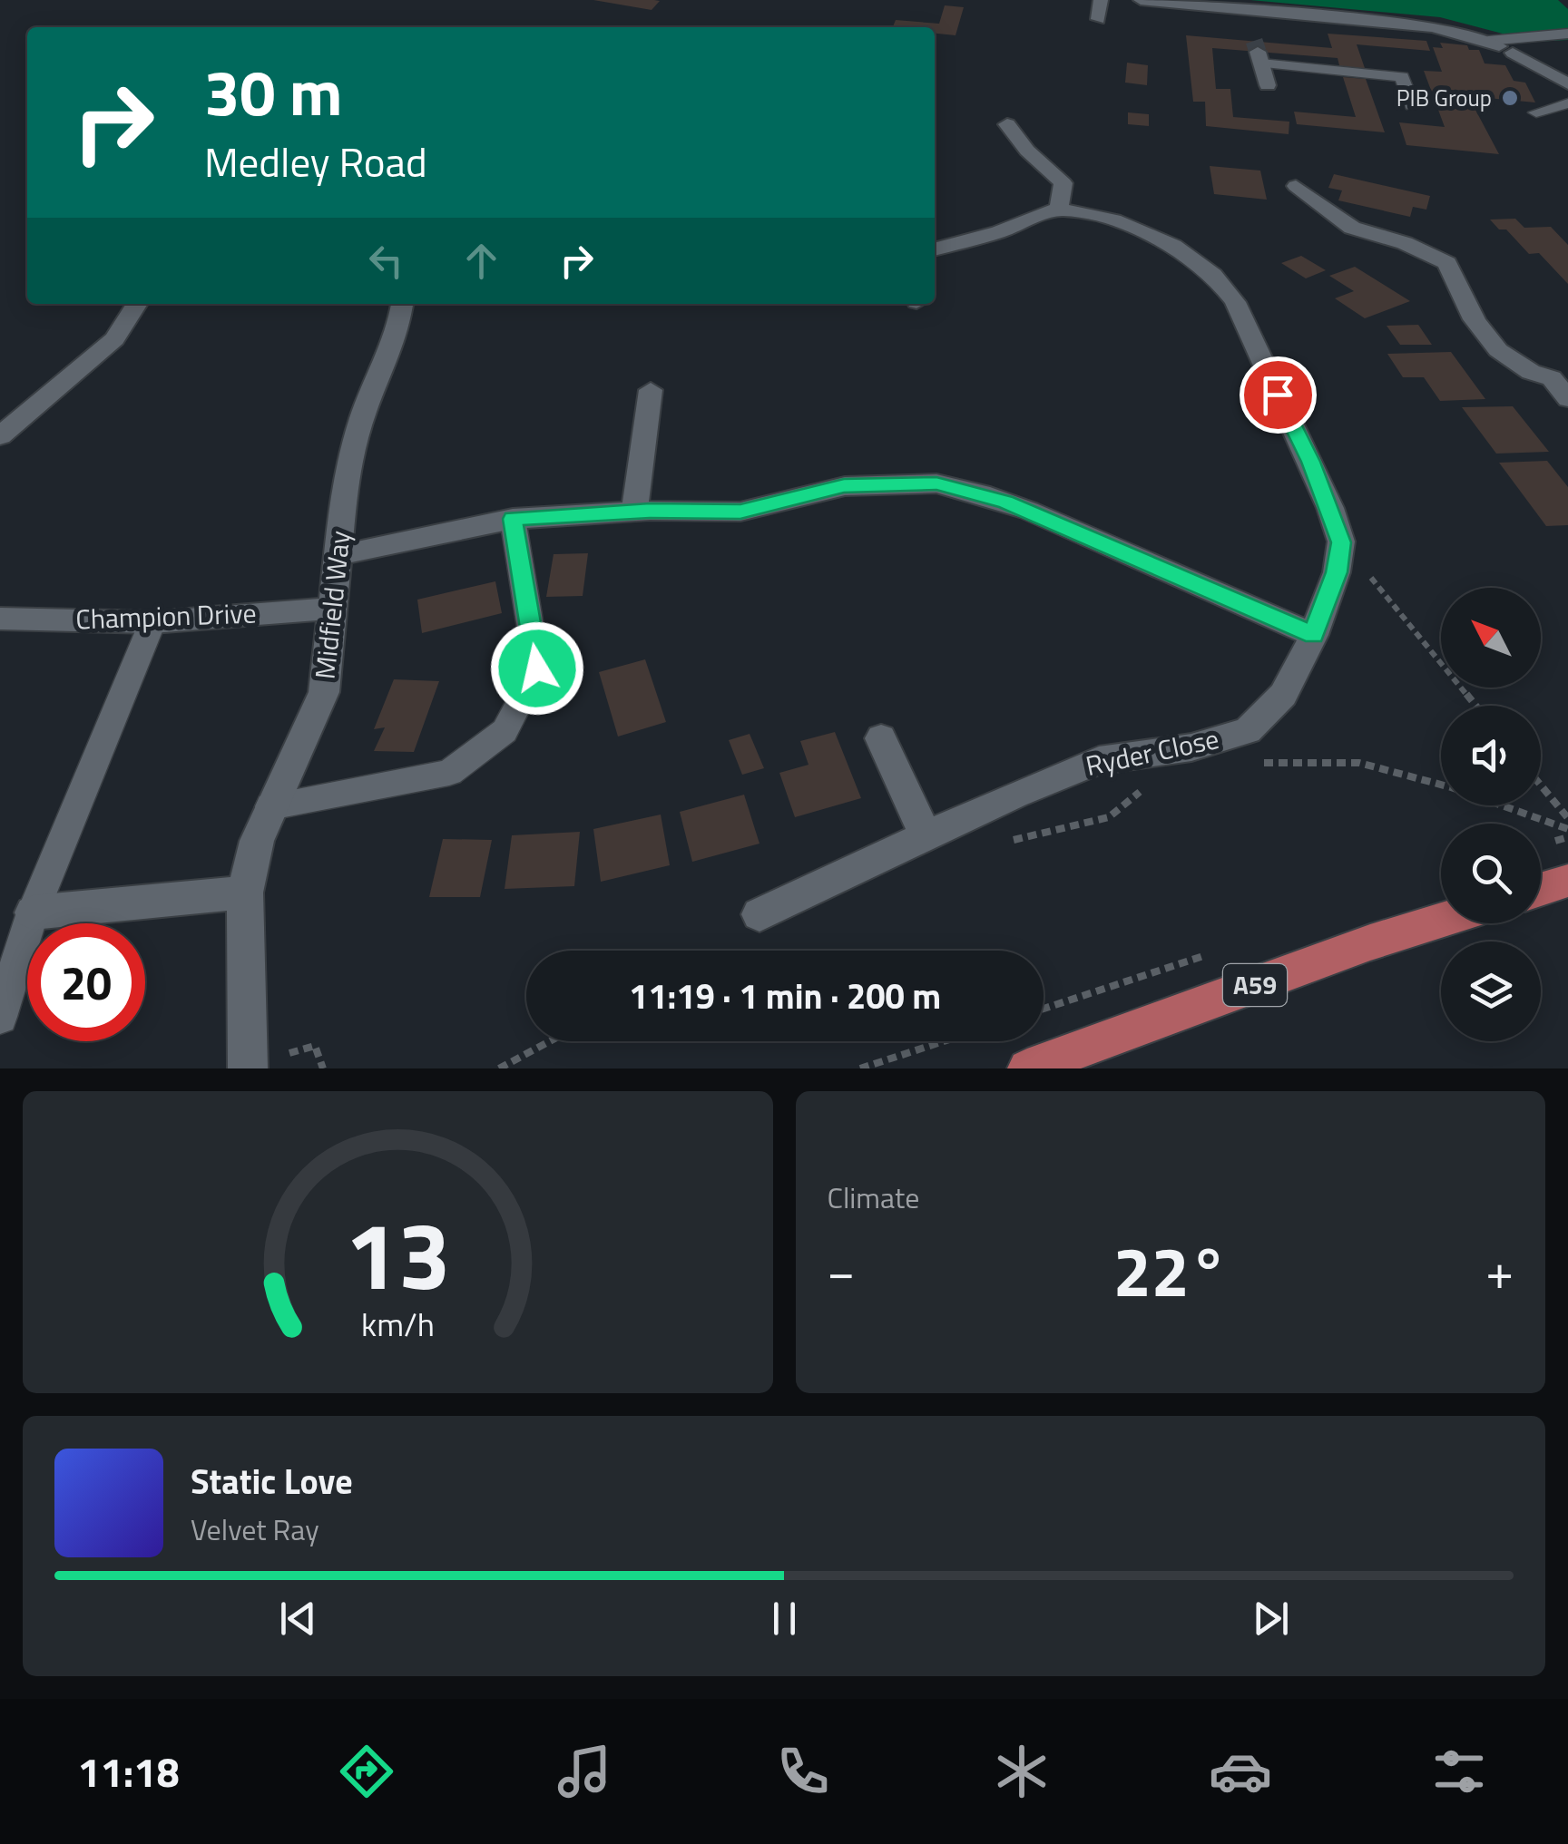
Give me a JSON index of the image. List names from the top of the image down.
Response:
{
  "streets": {
    "main road": ["A59"],
    "street": ["Midfield Way", "Champion Drive", "Ryder Close"]
  },
  "crossings": [
    ["Midfield Way", "Champion Drive"]
  ],
  "places": ["PIB Group"],
  "north": "top left",
  "page": {
    "turn": ["30 m", "Medley Road"],
    "limit": "20",
    "trip": "11:19 · 1 min · 200 m",
    "tile": "Climate",
    "heat": ["−", "22°", "+"],
    "song": ["Static Love", "Velvet Ray"],
    "tabs": "11:18",
    "gauge": ["13", "km/h"]
  }
}
